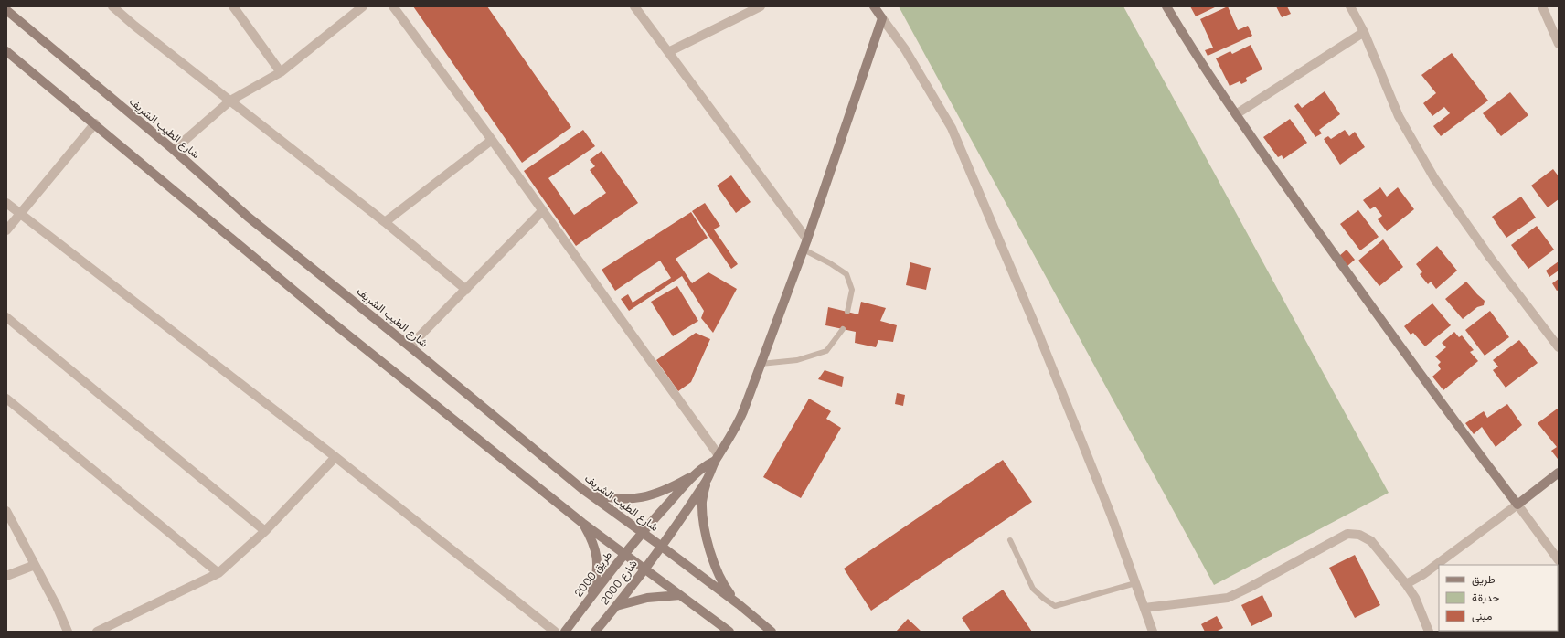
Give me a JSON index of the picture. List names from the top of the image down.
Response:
{
  "streets": {
    "main road": ["شارع الطيب الشريف", "طريق 2000", "شارع 2000"]
  },
  "crossings": [
    ["شارع الطيب الشريف", "طريق 2000"],
    ["شارع الطيب الشريف", "شارع 2000"]
  ],
  "legend": ["طريق", "حديقة", "مبنى"]
}
